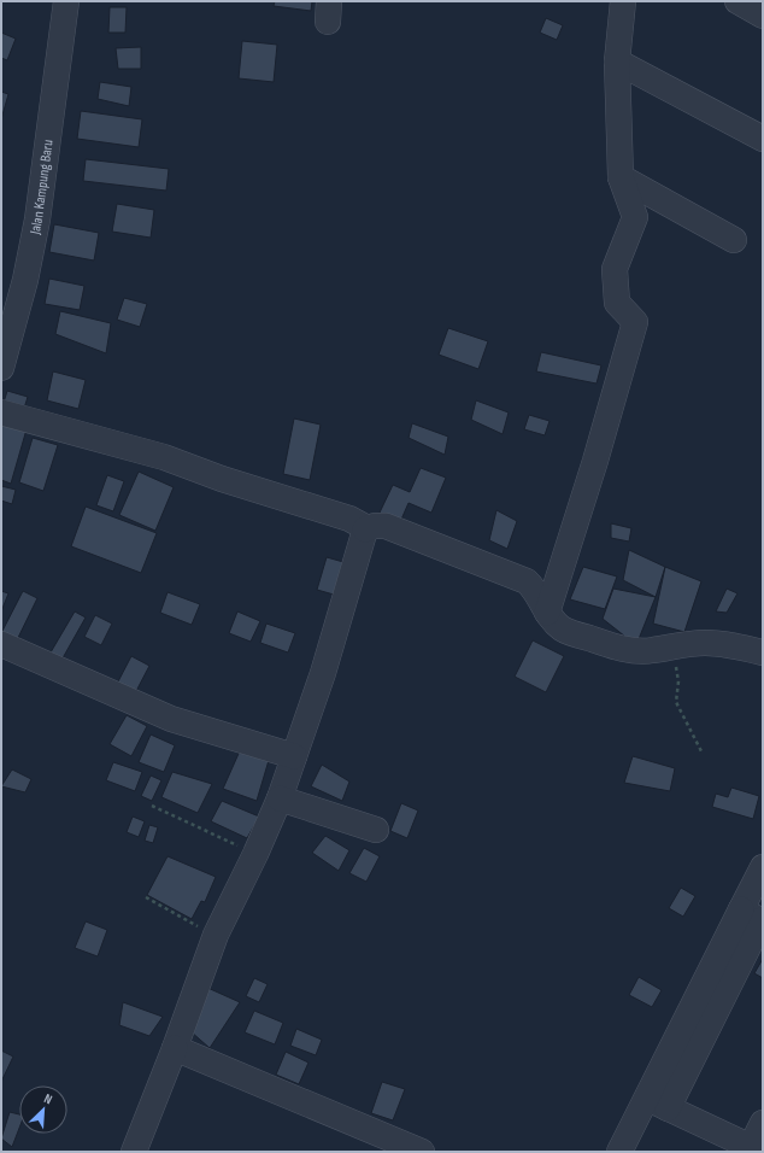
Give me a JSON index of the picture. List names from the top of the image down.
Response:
{
  "streets": {
    "street": ["Jalan Kampung Baru"]
  },
  "north": "top right"
}
